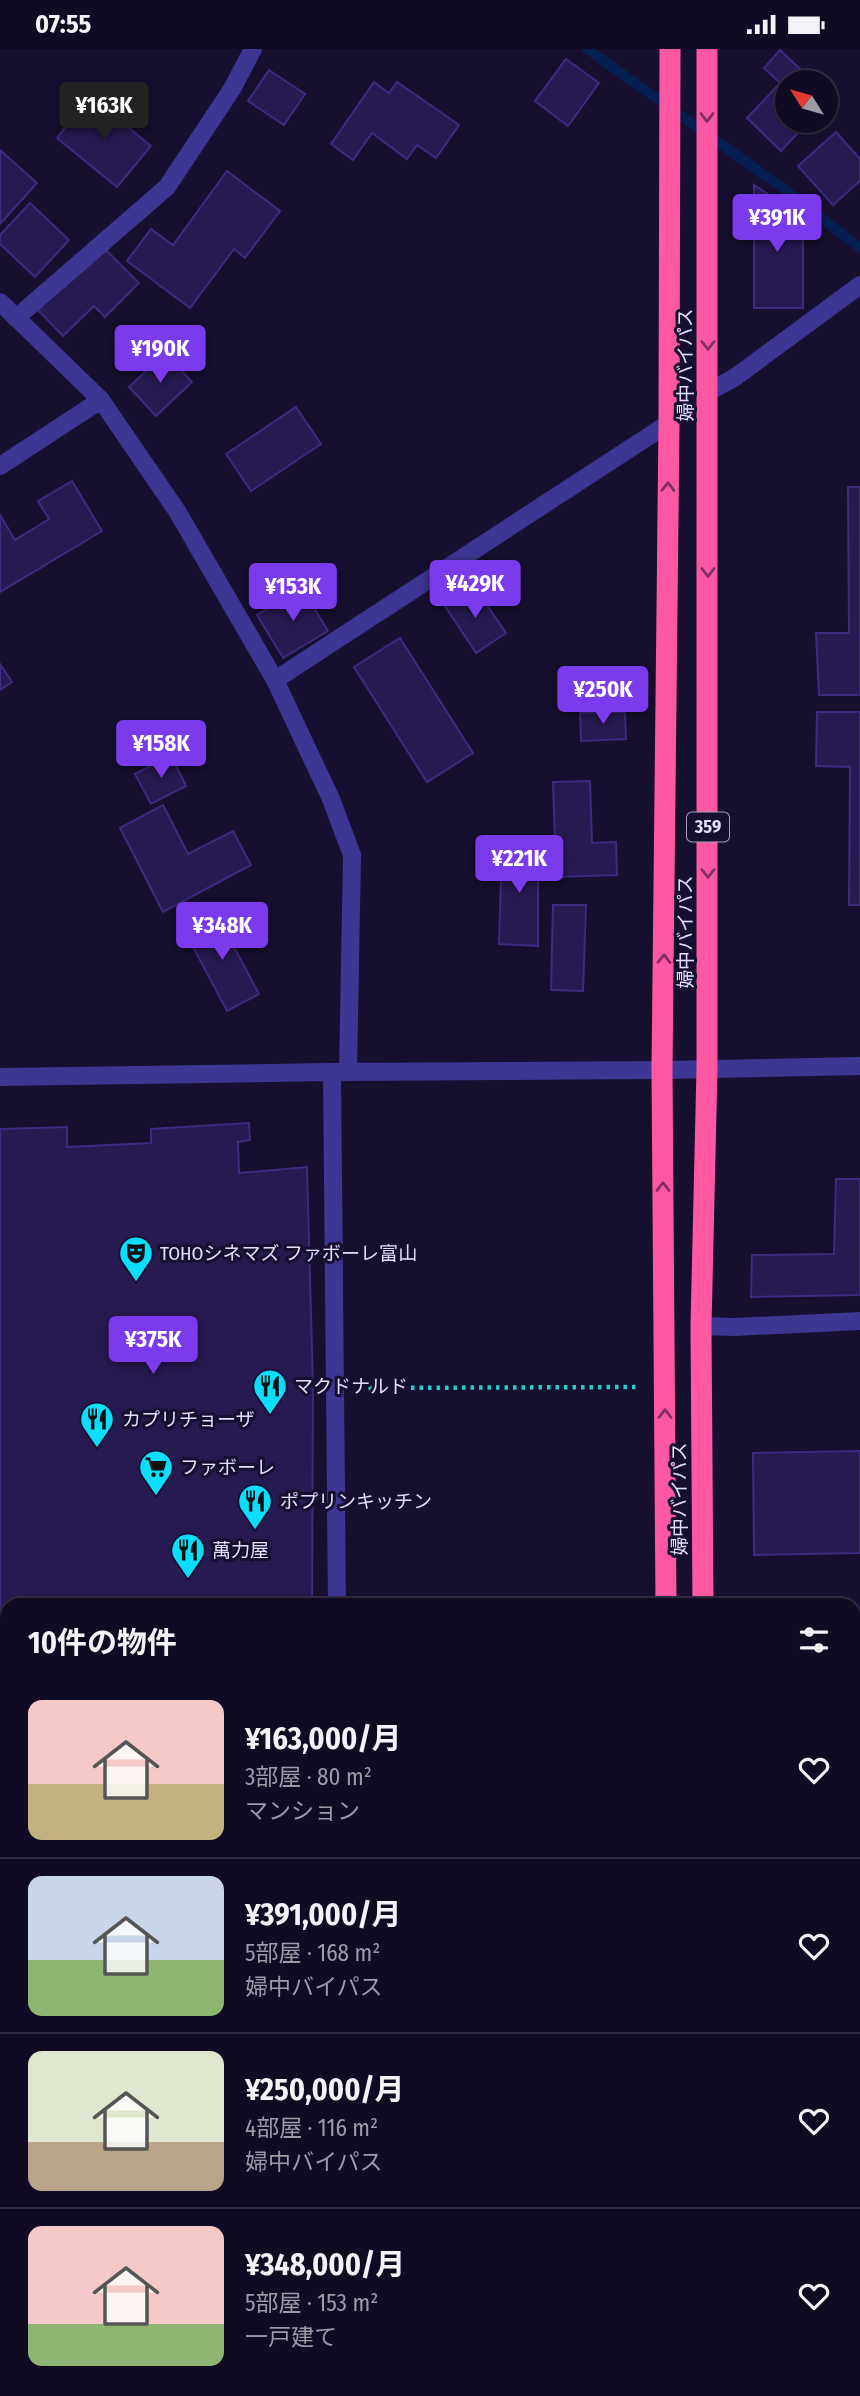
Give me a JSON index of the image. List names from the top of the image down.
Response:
{
  "streets": {
    "highway": ["婦中バイパス", "359"]
  },
  "places": {
    "theatre": ["TOHOシネマズ ファボーレ富山"],
    "restaurant": [
      "マクドナルド",
      "カプリチョーザ",
      "ポプリンキッチン",
      "萬力屋"
    ],
    "supermarket": ["ファボーレ"]
  },
  "north": "top left",
  "page": {
    "status": "07:55",
    "price": [
      "¥163K",
      "¥391K",
      "¥190K",
      "¥429K",
      "¥153K",
      "¥250K",
      "¥158K",
      "¥221K",
      "¥348K",
      "¥375K"
    ],
    "heading": "10件の物件",
    "list": [
      {
        "name": "¥163,000/月",
        "note": "3部屋 · 80 m² · マンション"
      },
      {
        "name": "¥391,000/月",
        "note": "5部屋 · 168 m² · 婦中バイパス"
      },
      {
        "name": "¥250,000/月",
        "note": "4部屋 · 116 m² · 婦中バイパス"
      },
      {
        "name": "¥348,000/月",
        "note": "5部屋 · 153 m² · 一戸建て"
      }
    ]
  }
}
